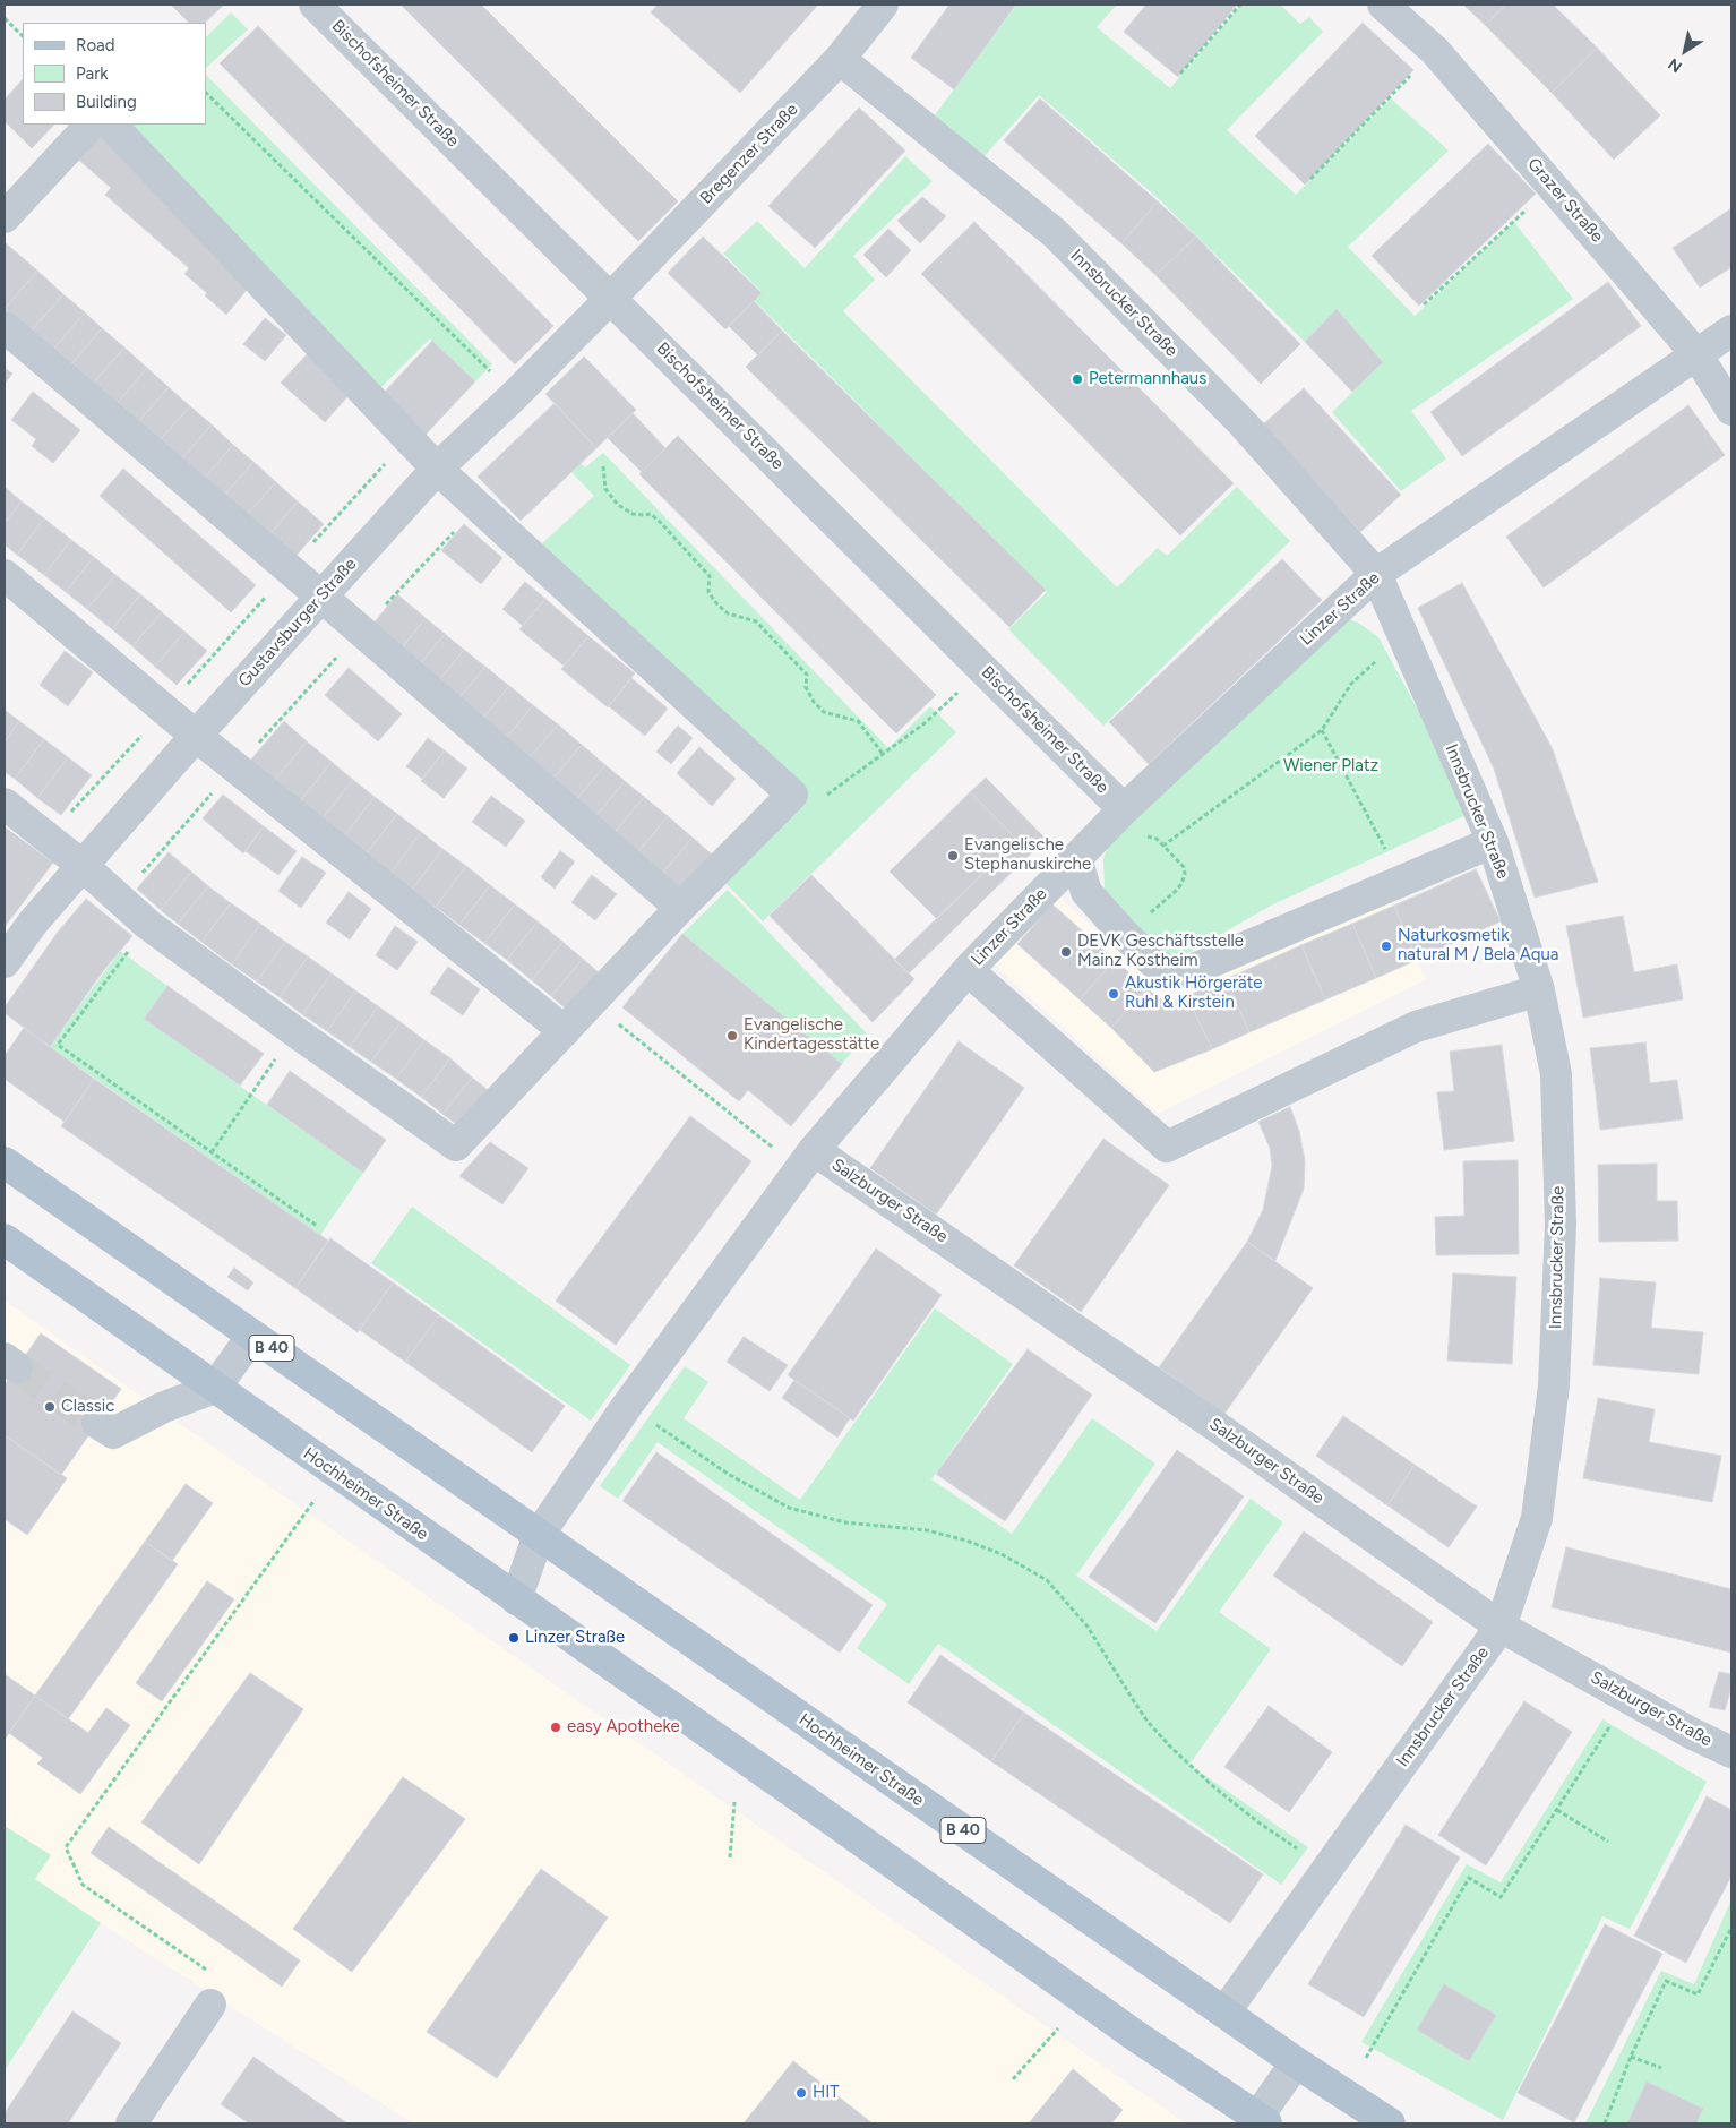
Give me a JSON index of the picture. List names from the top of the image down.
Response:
{
  "streets": {
    "main road": ["B 40", "Hochheimer Straße"],
    "street": [
      "Bischofsheimer Straße",
      "Bregenzer Straße",
      "Grazer Straße",
      "Innsbrucker Straße",
      "Linzer Straße",
      "Gustavsburger Straße",
      "Salzburger Straße"
    ]
  },
  "crossings": [
    ["Bischofsheimer Straße", "Bregenzer Straße"],
    ["Bischofsheimer Straße", "Linzer Straße"],
    ["Bischofsheimer Straße", "Gustavsburger Straße"],
    ["Bregenzer Straße", "Innsbrucker Straße"],
    ["Bregenzer Straße", "Gustavsburger Straße"],
    ["Grazer Straße", "Linzer Straße"],
    ["Innsbrucker Straße", "Linzer Straße"],
    ["Innsbrucker Straße", "Salzburger Straße"],
    ["Innsbrucker Straße", "Hochheimer Straße"],
    ["Linzer Straße", "Salzburger Straße"],
    ["Linzer Straße", "Hochheimer Straße"]
  ],
  "parks": ["Wiener Platz"],
  "places": [
    "Petermannhaus",
    "Evangelische Stephanuskirche",
    "Naturkosmetik natural M / Bela Aqua",
    "DEVK Geschäftsstelle Mainz Kostheim",
    "Akustik Hörgeräte Ruhl & Kirstein",
    "Evangelische Kindertagesstätte",
    "Classic",
    "Linzer Straße",
    "easy Apotheke",
    "HIT"
  ],
  "legend": ["Road", "Park", "Building"],
  "north": "bottom left"
}
